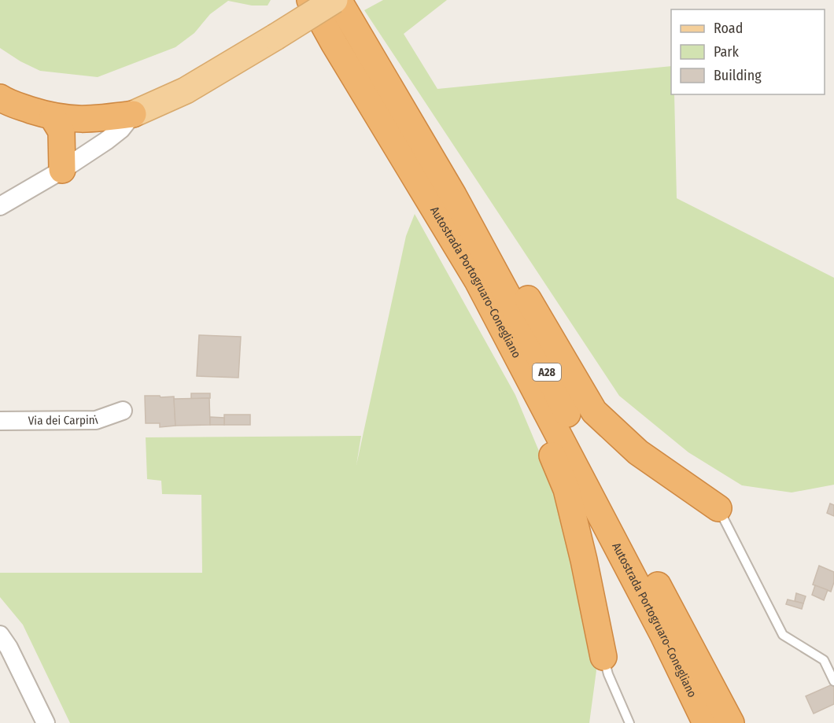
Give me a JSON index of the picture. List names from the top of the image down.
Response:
{
  "streets": {
    "highway": ["Autostrada Portogruaro-Conegliano", "A28"],
    "street": ["Via dei Carpini"]
  },
  "legend": ["Road", "Park", "Building"]
}
